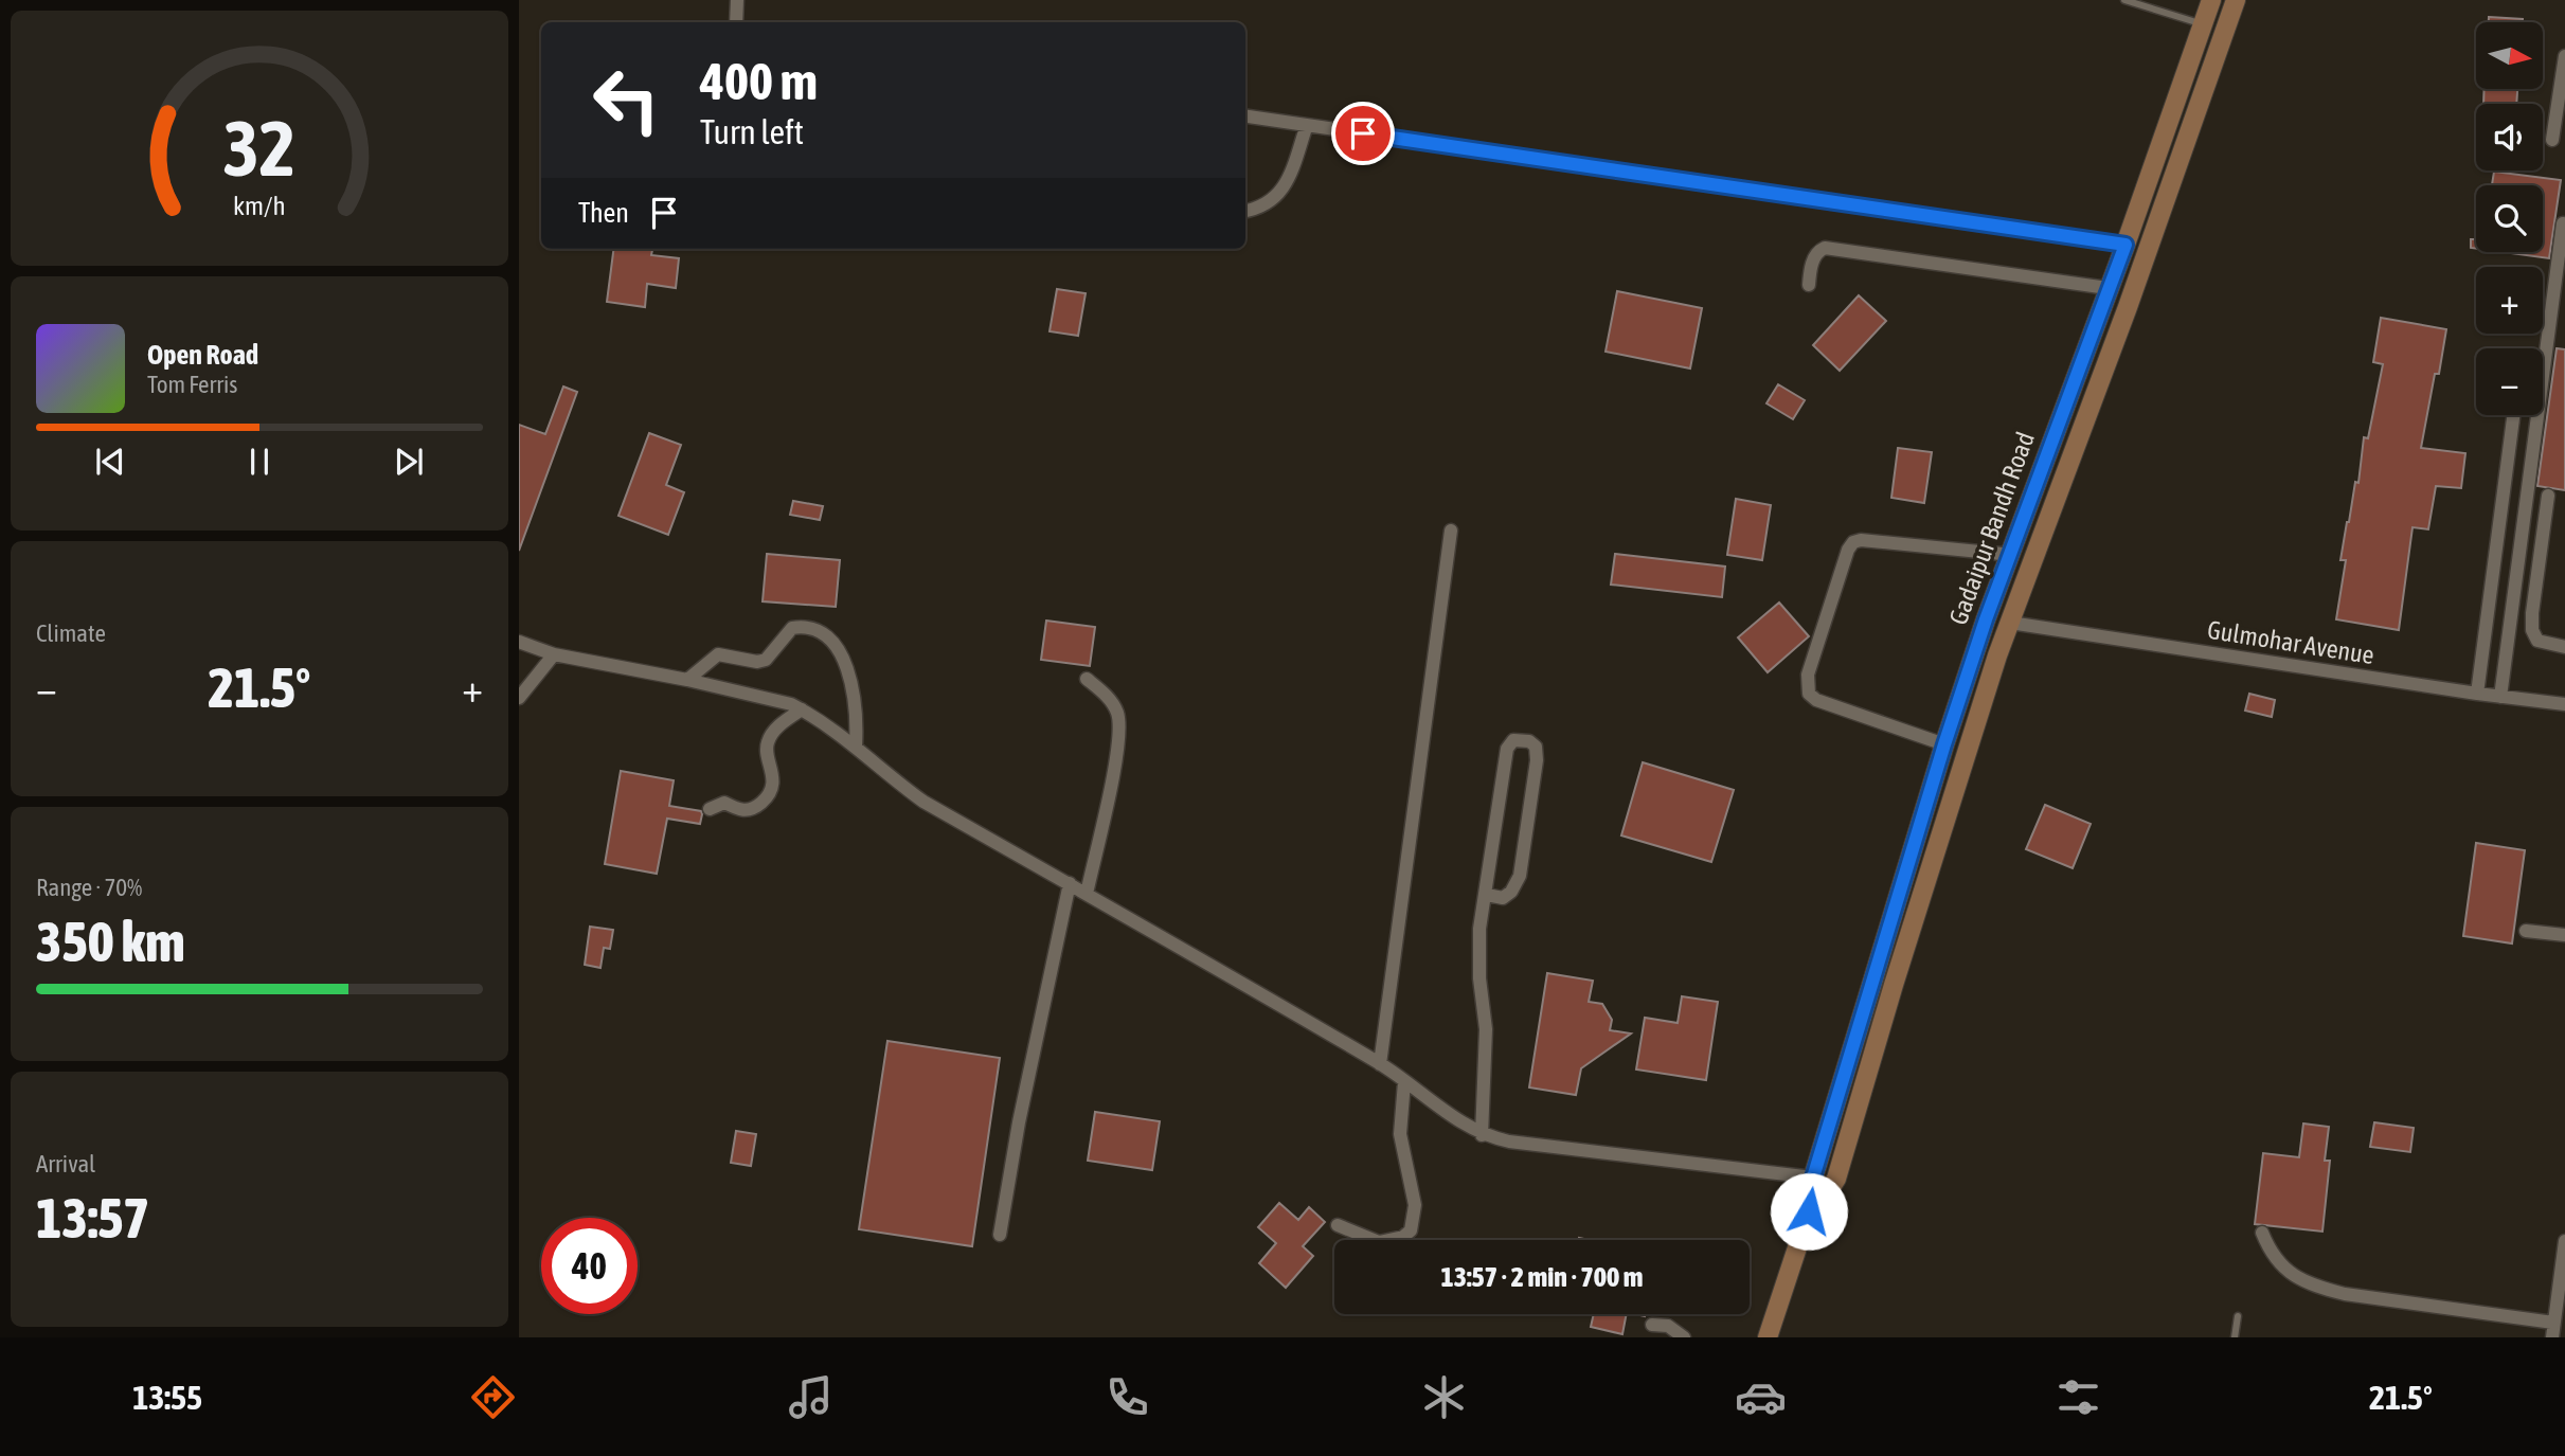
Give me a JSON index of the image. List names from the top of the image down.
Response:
{
  "streets": {
    "street": ["Gadaipur Bandh Road", "Gulmohar Avenue"]
  },
  "north": "right",
  "page": {
    "map_buttons": ["+", "−"],
    "turn": ["400 m", "Turn left"],
    "then": "Then",
    "song": ["Open Road", "Tom Ferris"],
    "tile": [
      "Climate",
      ["Range · 70%", "350 km"],
      ["Arrival", "13:57"]
    ],
    "heat": ["−", "21.5°", "+"],
    "limit": "40",
    "trip": "13:57 · 2 min · 700 m",
    "tabs": ["13:55", "21.5°"],
    "gauge": ["32", "km/h"]
  }
}
